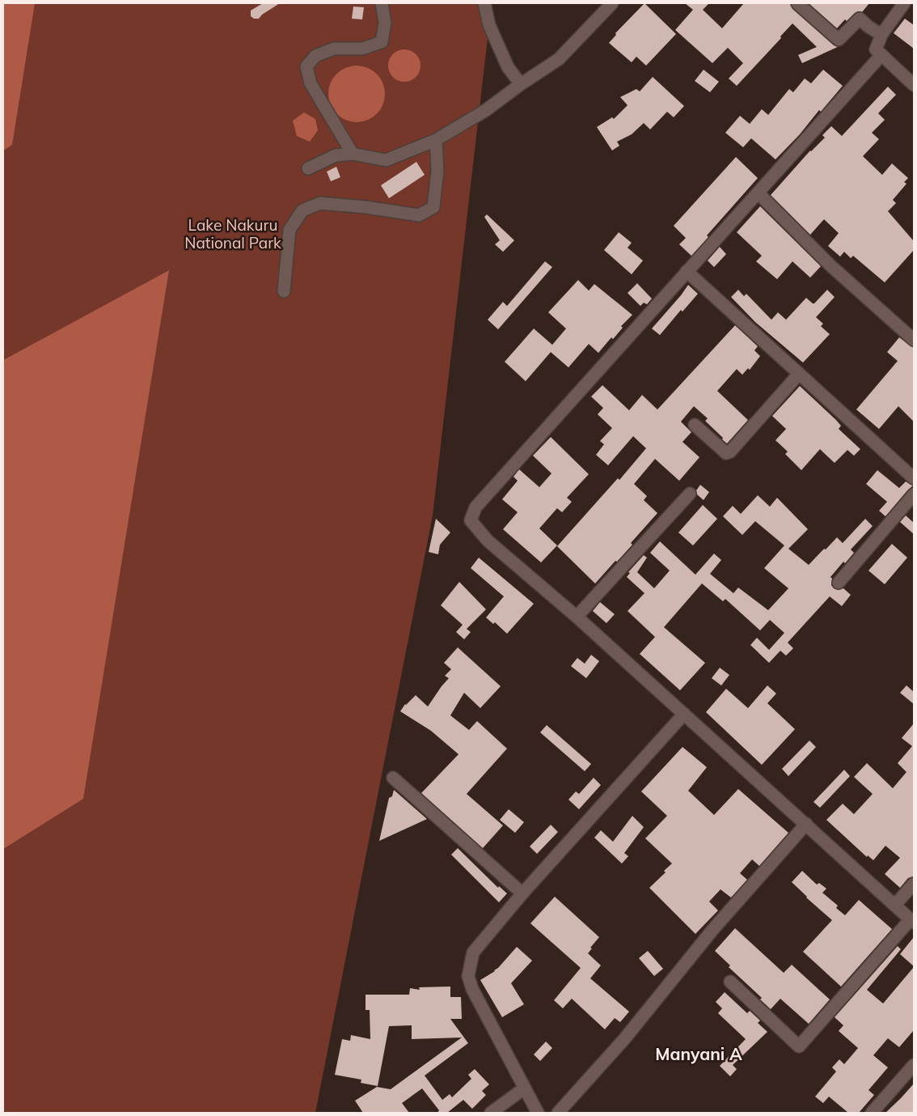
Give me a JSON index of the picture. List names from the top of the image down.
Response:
{
  "districts": ["Manyani A"],
  "parks": ["Lake Nakuru National Park"]
}
